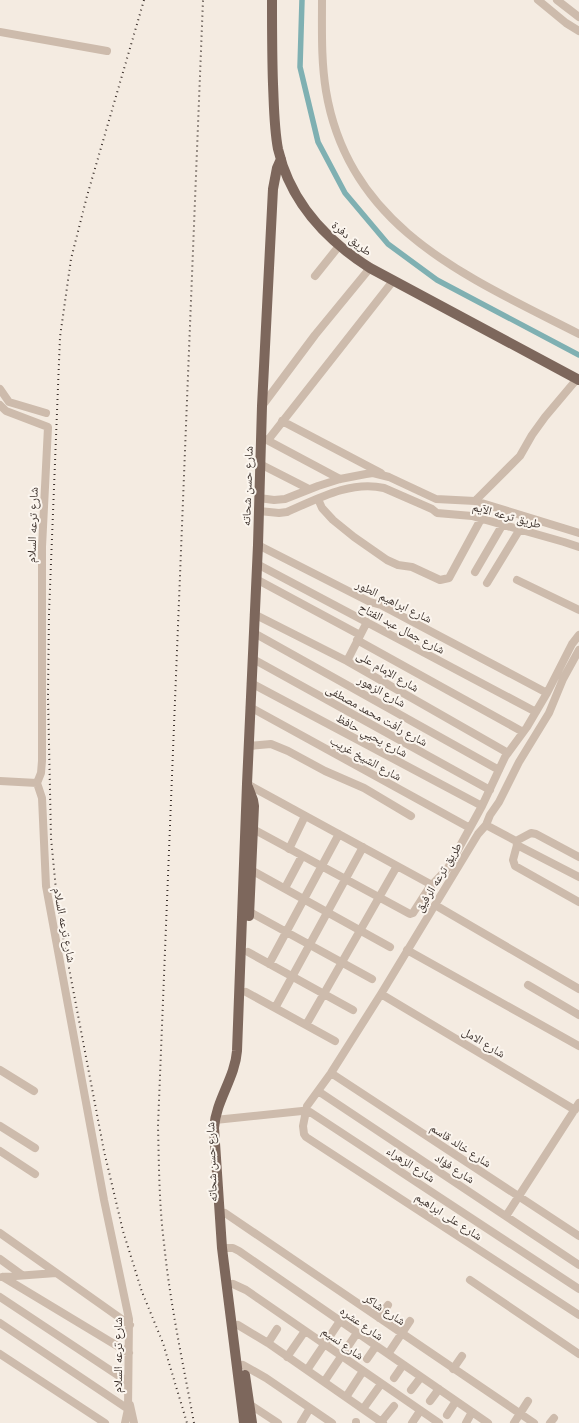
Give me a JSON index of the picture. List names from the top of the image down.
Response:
{
  "streets": {
    "main road": ["طريق دفرة", "شارع حسن شحاته"],
    "street": [
      "طريق ترعه الآيم",
      "شارع ترعه السلام",
      "شارع ابراهيم الطور",
      "شارع جمال عبد الفتاح",
      "شارع الإمام على",
      "شارع الزهور",
      "شارع رأفت محمد مصطفى",
      "شارع يحيي حافظ",
      "شارع الشيخ غريب",
      "طريق ترعه الرفيق",
      "شارع الامل",
      "شارع خالد قاسم",
      "شارع الزهراء",
      "شارع فؤاد",
      "شارع على ابراهيم",
      "شارع شاكر",
      "شارع عشره",
      "شارع نسيم"
    ]
  },
  "crossings": [
    ["طريق دفرة", "شارع حسن شحاته"],
    ["شارع حسن شحاته", "طريق ترعه الآيم"],
    ["شارع حسن شحاته", "شارع ابراهيم الطور"],
    ["شارع حسن شحاته", "شارع جمال عبد الفتاح"],
    ["شارع حسن شحاته", "شارع الإمام على"],
    ["شارع حسن شحاته", "شارع الزهور"],
    ["شارع حسن شحاته", "شارع رأفت محمد مصطفى"],
    ["شارع حسن شحاته", "شارع يحيي حافظ"],
    ["شارع حسن شحاته", "شارع الشيخ غريب"],
    ["شارع حسن شحاته", "شارع شاكر"],
    ["شارع حسن شحاته", "شارع عشره"],
    ["شارع حسن شحاته", "شارع نسيم"],
    ["شارع ابراهيم الطور", "طريق ترعه الرفيق"],
    ["شارع جمال عبد الفتاح", "طريق ترعه الرفيق"],
    ["شارع الإمام على", "طريق ترعه الرفيق"],
    ["شارع الزهور", "طريق ترعه الرفيق"],
    ["شارع رأفت محمد مصطفى", "طريق ترعه الرفيق"],
    ["شارع يحيي حافظ", "طريق ترعه الرفيق"],
    ["شارع الشيخ غريب", "طريق ترعه الرفيق"],
    ["طريق ترعه الرفيق", "شارع الامل"],
    ["طريق ترعه الرفيق", "شارع خالد قاسم"],
    ["طريق ترعه الرفيق", "شارع الزهراء"],
    ["طريق ترعه الرفيق", "شارع فؤاد"],
    ["طريق ترعه الرفيق", "شارع على ابراهيم"],
    ["شارع الزهراء", "شارع على ابراهيم"]
  ]
}
